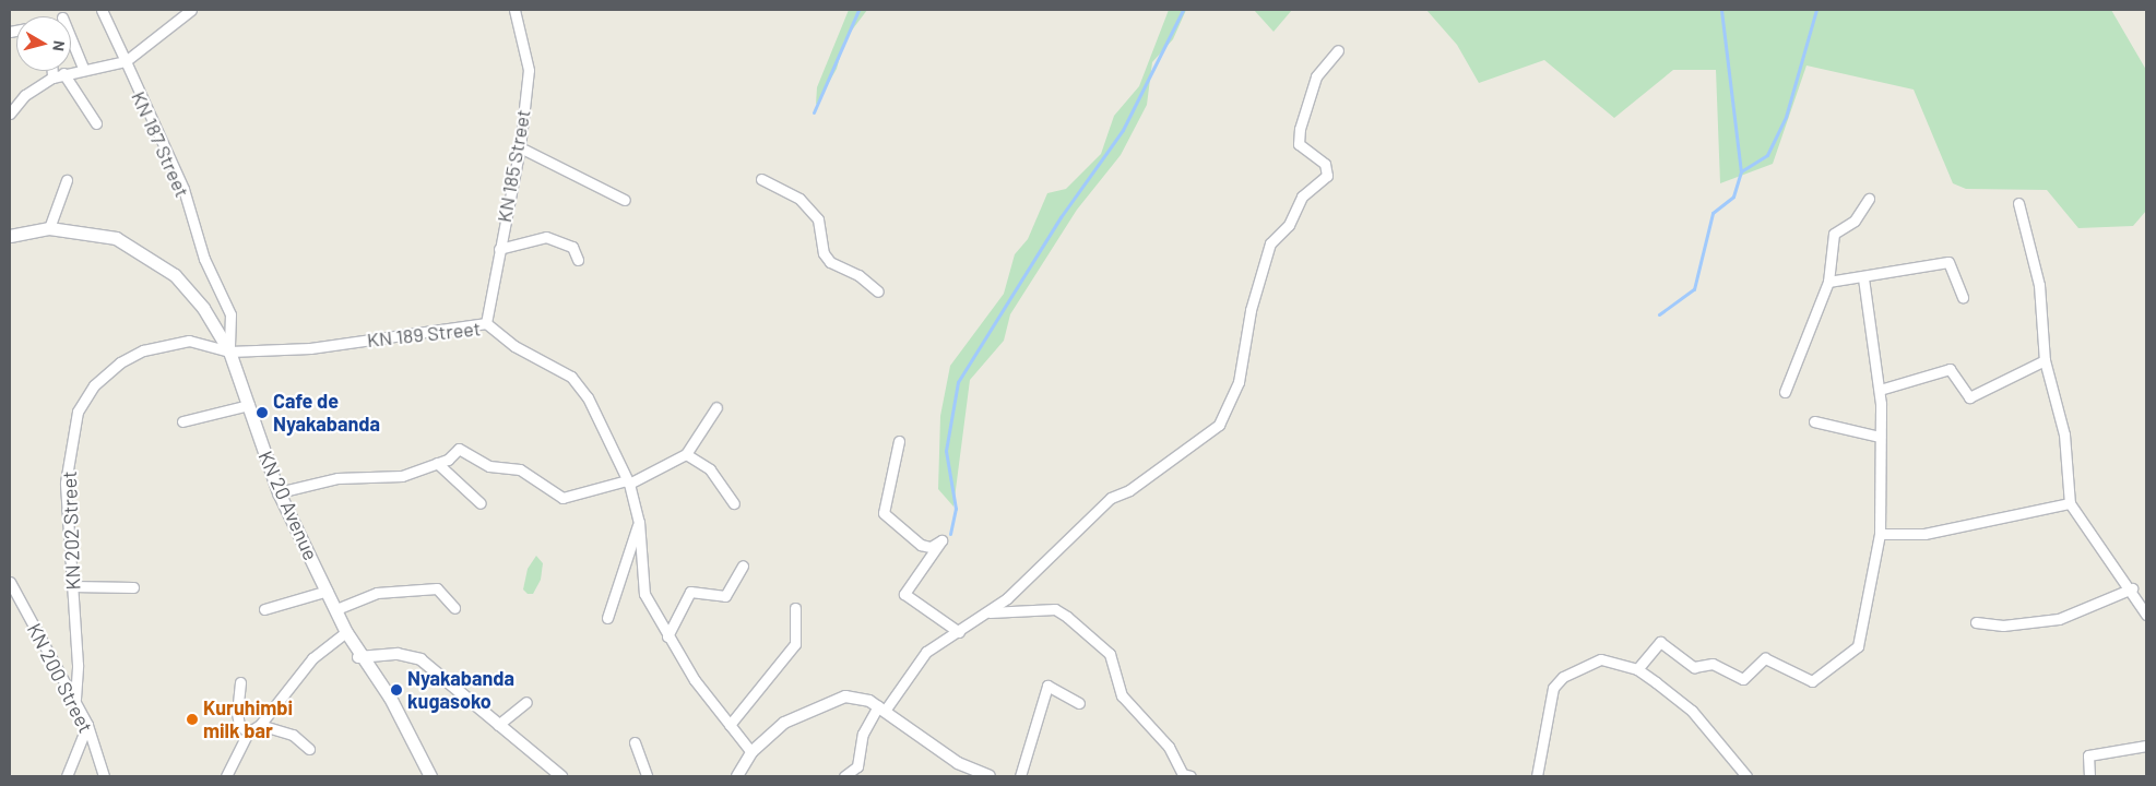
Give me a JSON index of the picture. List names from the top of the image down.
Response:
{
  "streets": {
    "main road": ["KN 20 Avenue"],
    "street": [
      "KN 187 Street",
      "KN 185 Street",
      "KN 189 Street",
      "KN 202 Street",
      "KN 200 Street"
    ]
  },
  "crossings": [
    ["KN 187 Street", "KN 189 Street"],
    ["KN 187 Street", "KN 20 Avenue"],
    ["KN 187 Street", "KN 202 Street"],
    ["KN 185 Street", "KN 189 Street"],
    ["KN 189 Street", "KN 20 Avenue"],
    ["KN 189 Street", "KN 202 Street"],
    ["KN 20 Avenue", "KN 202 Street"],
    ["KN 202 Street", "KN 200 Street"]
  ],
  "places": ["Cafe de Nyakabanda", "Nyakabanda kugasoko", "Kuruhimbi milk bar"],
  "north": "right"
}
